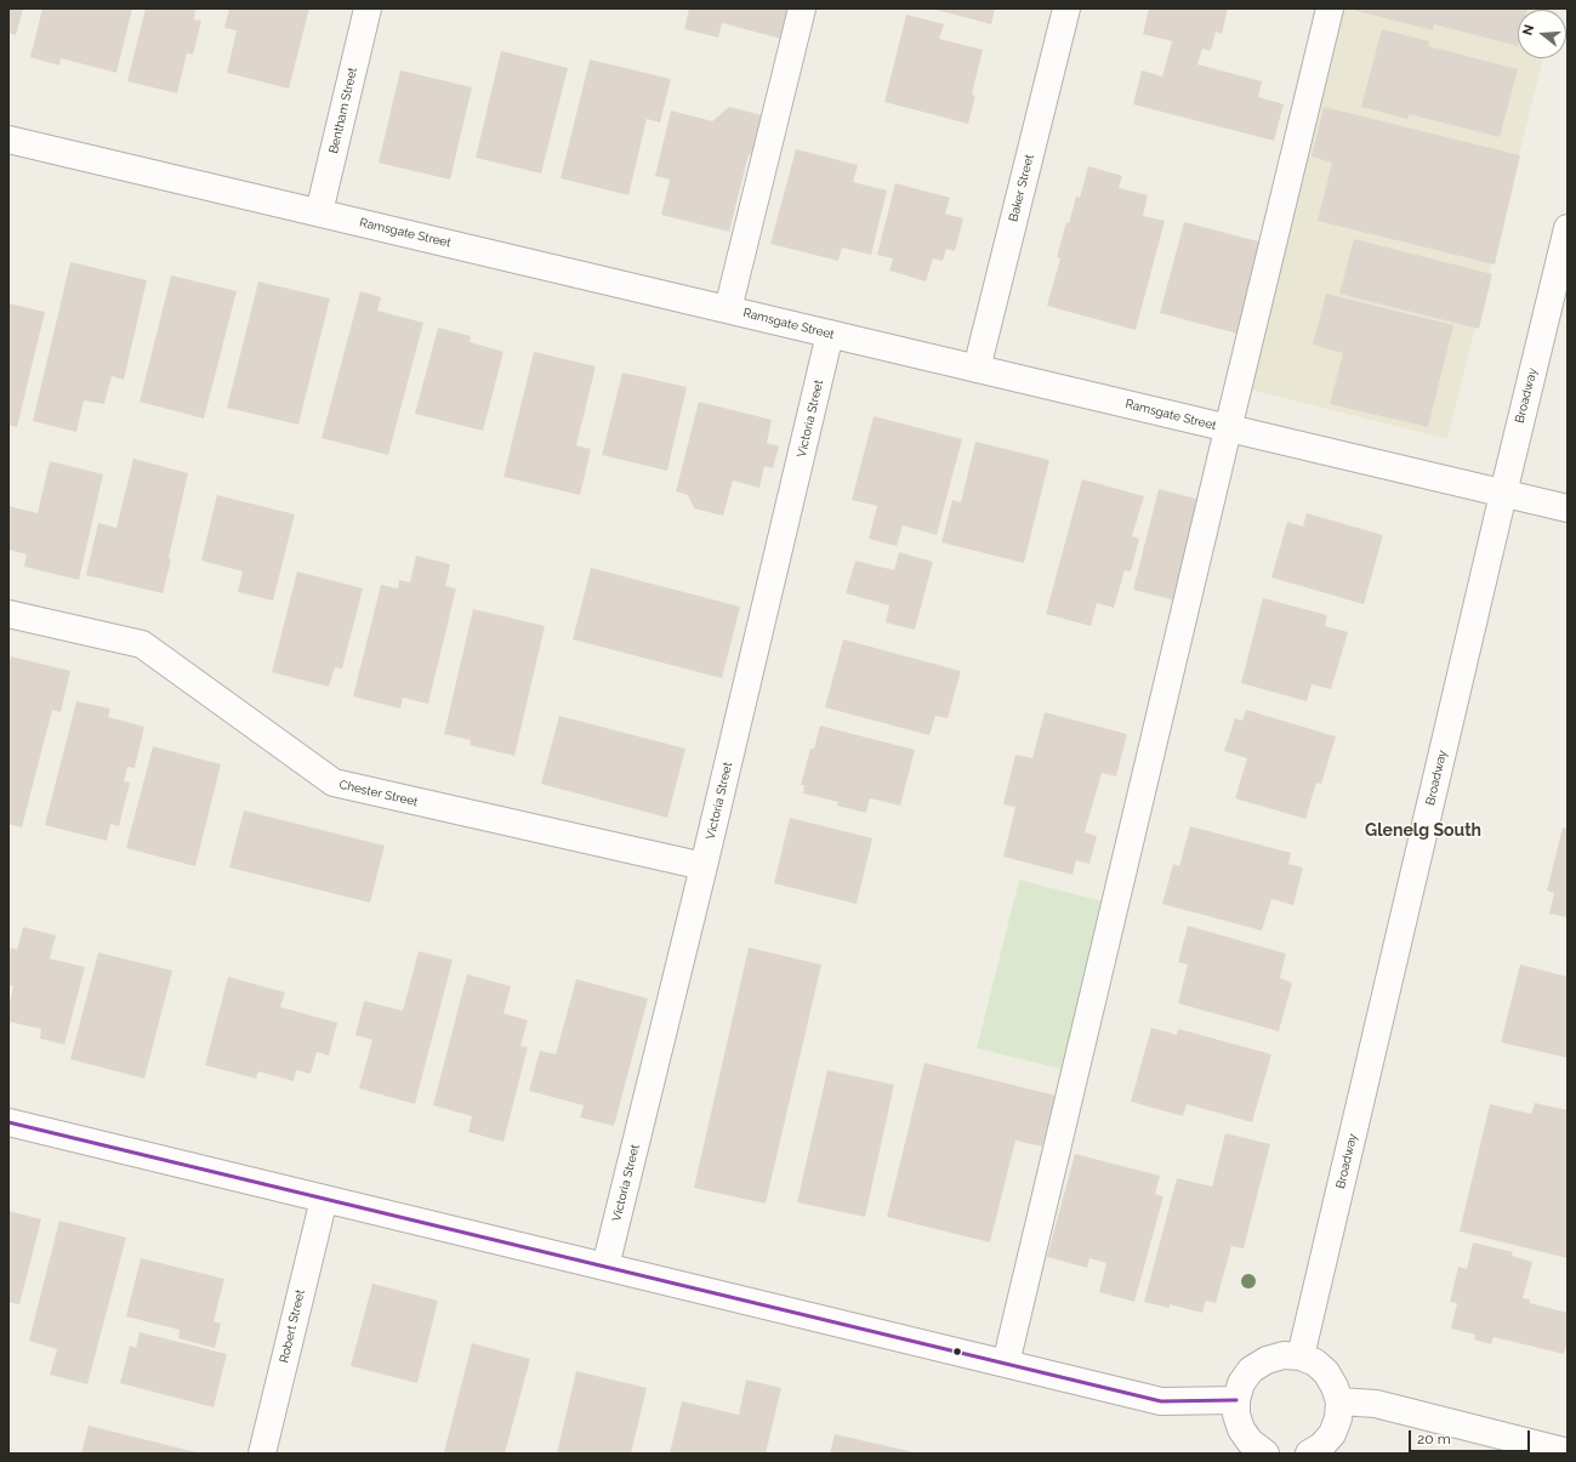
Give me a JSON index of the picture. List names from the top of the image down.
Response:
{
  "streets": {
    "street": [
      "Bentham Street",
      "Baker Street",
      "Ramsgate Street",
      "Broadway",
      "Victoria Street",
      "Chester Street",
      "Robert Street"
    ]
  },
  "crossings": [
    ["Bentham Street", "Ramsgate Street"],
    ["Baker Street", "Ramsgate Street"],
    ["Ramsgate Street", "Broadway"],
    ["Ramsgate Street", "Victoria Street"],
    ["Victoria Street", "Chester Street"]
  ],
  "districts": ["Glenelg South"],
  "scale_bar": "20 m",
  "north": "left"
}
